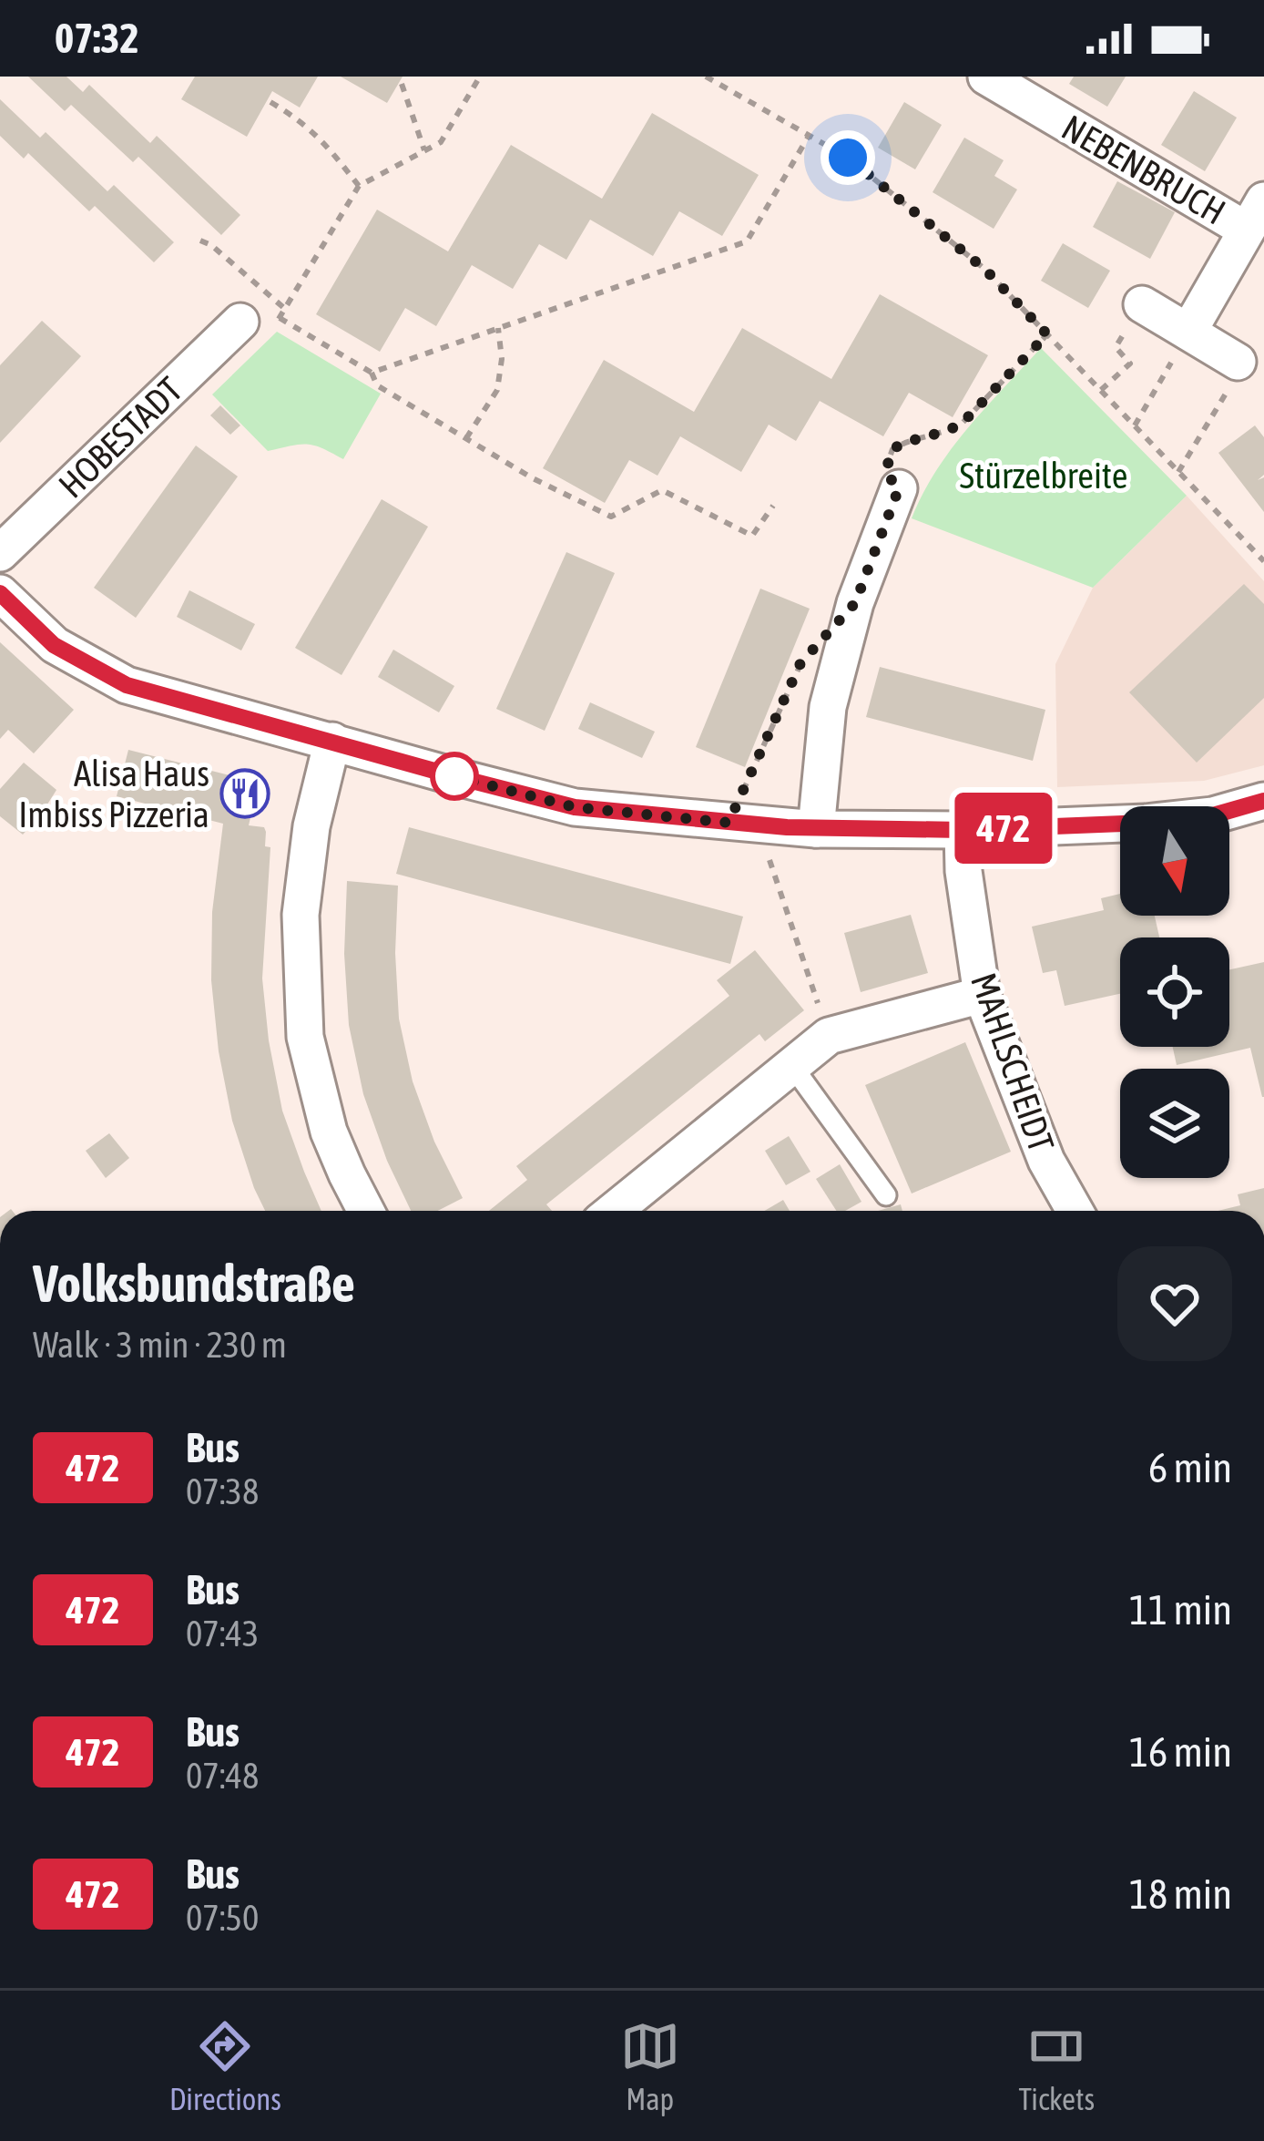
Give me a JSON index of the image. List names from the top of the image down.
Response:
{
  "streets": {
    "street": ["NEBENBRUCH", "HOBESTADT", "MAHLSCHEIDT"]
  },
  "parks": ["Stürzelbreite"],
  "places": {
    "restaurant": ["Alisa Haus Imbiss Pizzeria"]
  },
  "lines": ["bus line 472"],
  "north": "bottom",
  "page": {
    "status": "07:32",
    "on_map": "472",
    "heading": ["Volksbundstraße", "Walk · 3 min · 230 m"],
    "list": [
      {
        "mark": "472",
        "name": "Bus",
        "note": "07:38",
        "value": "6 min"
      },
      {
        "mark": "472",
        "name": "Bus",
        "note": "07:43",
        "value": "11 min"
      },
      {
        "mark": "472",
        "name": "Bus",
        "note": "07:48",
        "value": "16 min"
      },
      {
        "mark": "472",
        "name": "Bus",
        "note": "07:50",
        "value": "18 min"
      }
    ],
    "tabs": ["Directions", "Map", "Tickets"]
  }
}
